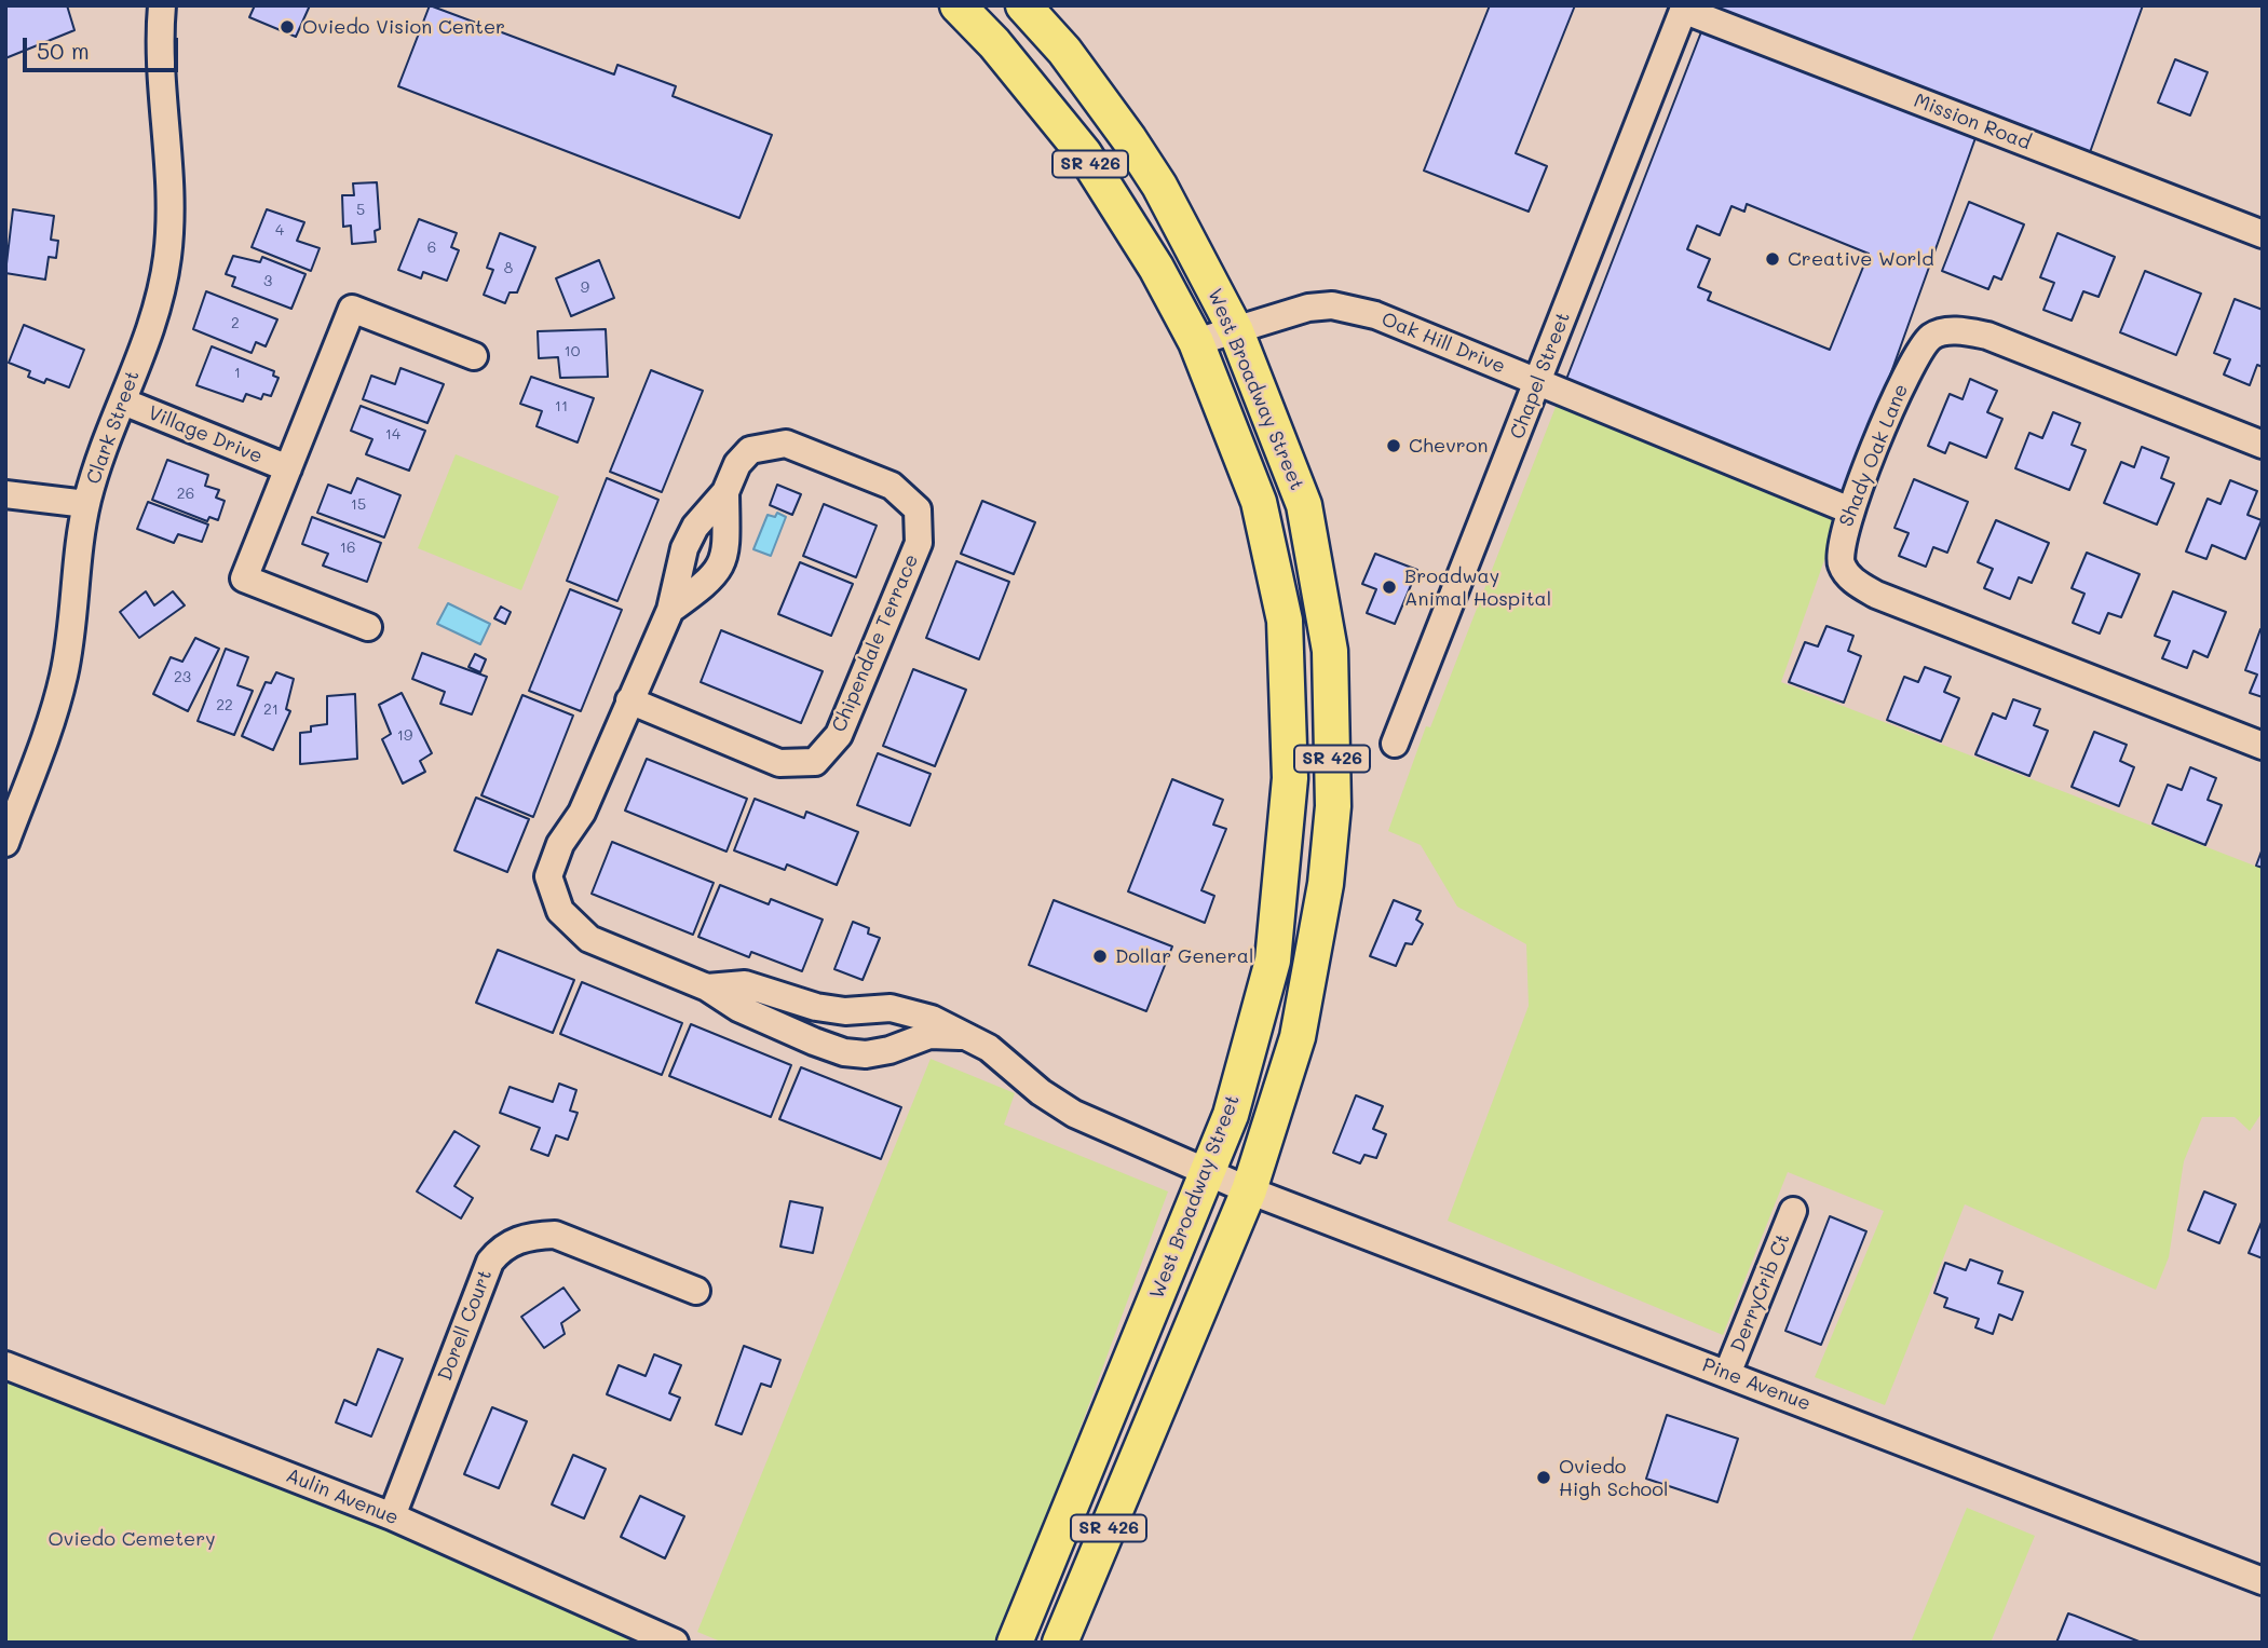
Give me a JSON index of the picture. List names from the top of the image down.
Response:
{
  "streets": {
    "main road": ["SR 426", "West Broadway Street"],
    "street": [
      "Mission Road",
      "Oak Hill Drive",
      "Chapel Street",
      "Clark Street",
      "Village Drive",
      "Shady Oak Lane",
      "Chipendale Terrace",
      "DerryCrib Ct",
      "Dorell Court",
      "Pine Avenue",
      "Aulin Avenue"
    ]
  },
  "crossings": [
    ["Mission Road", "Chapel Street"],
    ["Oak Hill Drive", "Chapel Street"],
    ["Oak Hill Drive", "West Broadway Street"],
    ["Oak Hill Drive", "Shady Oak Lane"],
    ["West Broadway Street", "Chipendale Terrace"],
    ["West Broadway Street", "Pine Avenue"],
    ["Clark Street", "Village Drive"],
    ["Chipendale Terrace", "Pine Avenue"],
    ["DerryCrib Ct", "Pine Avenue"],
    ["Dorell Court", "Aulin Avenue"]
  ],
  "parks": ["Oviedo Cemetery"],
  "places": [
    "Oviedo Vision Center",
    "Creative World",
    "Chevron",
    "Broadway Animal Hospital",
    "Dollar General",
    "Oviedo High School"
  ],
  "house_numbers": [
    "5",
    "4",
    "6",
    "8",
    "3",
    "9",
    "2",
    "10",
    "1",
    "11",
    "14",
    "26",
    "15",
    "16",
    "23",
    "22",
    "21",
    "19"
  ],
  "scale_bar": "50 m"
}
